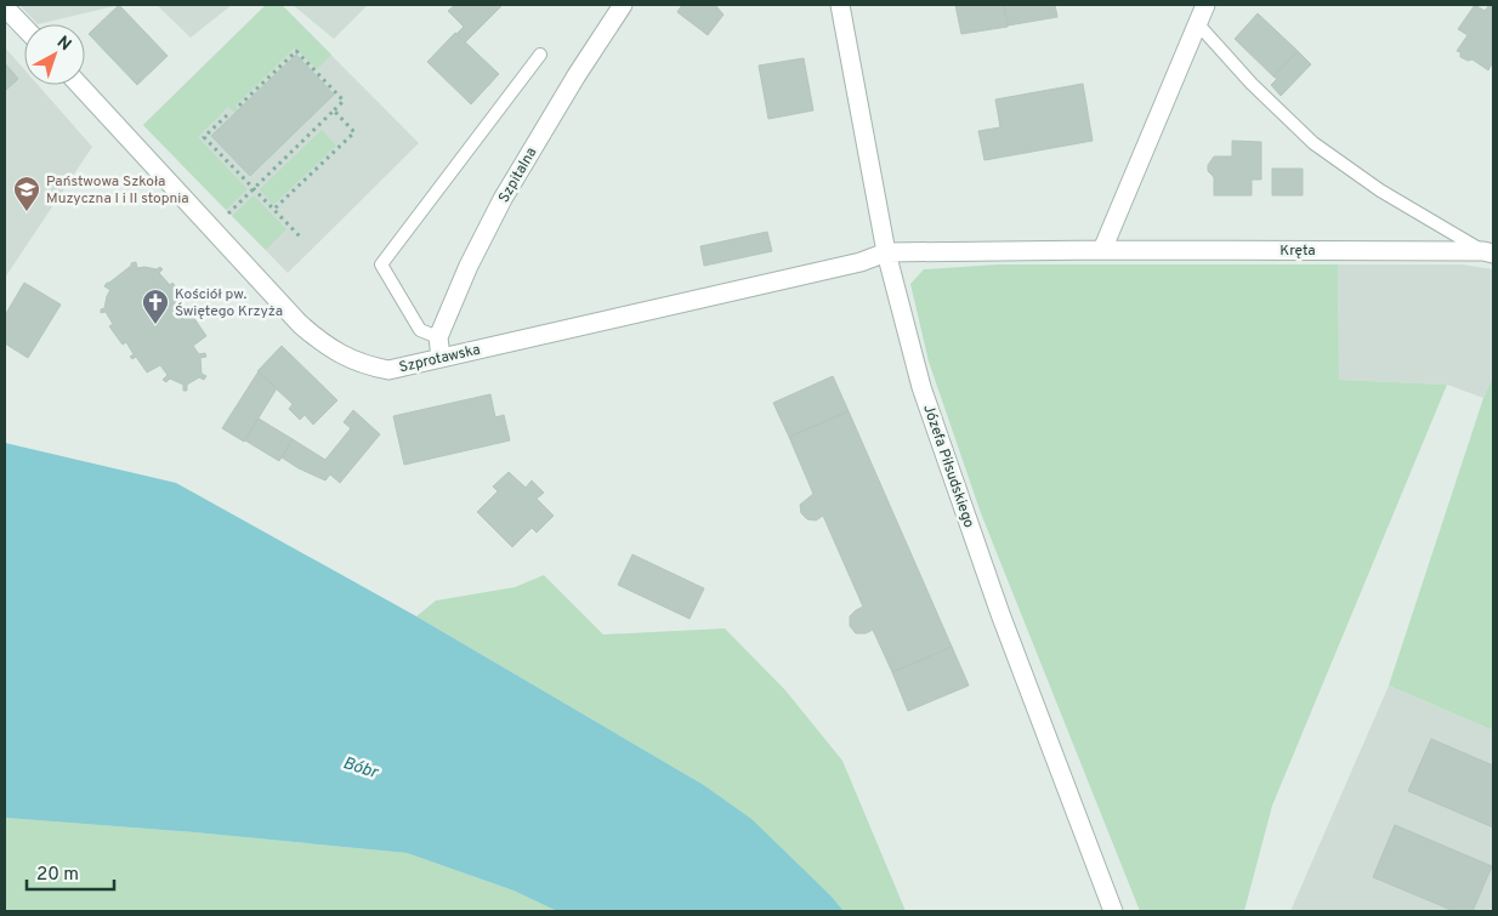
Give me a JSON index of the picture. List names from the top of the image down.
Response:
{
  "streets": {
    "street": [
      "Szpitalna",
      "Kręta",
      "Szprotawska",
      "Józefa Piłsudskiego"
    ]
  },
  "crossings": [
    ["Szpitalna", "Szprotawska"],
    ["Kręta", "Szprotawska"],
    ["Kręta", "Józefa Piłsudskiego"],
    ["Szprotawska", "Józefa Piłsudskiego"]
  ],
  "water": ["Bóbr"],
  "places": {
    "school or university": ["Państwowa Szkoła Muzyczna I i II stopnia"],
    "church": ["Kościół pw. Świętego Krzyża"]
  },
  "scale_bar": "20 m",
  "north": "top right"
}
